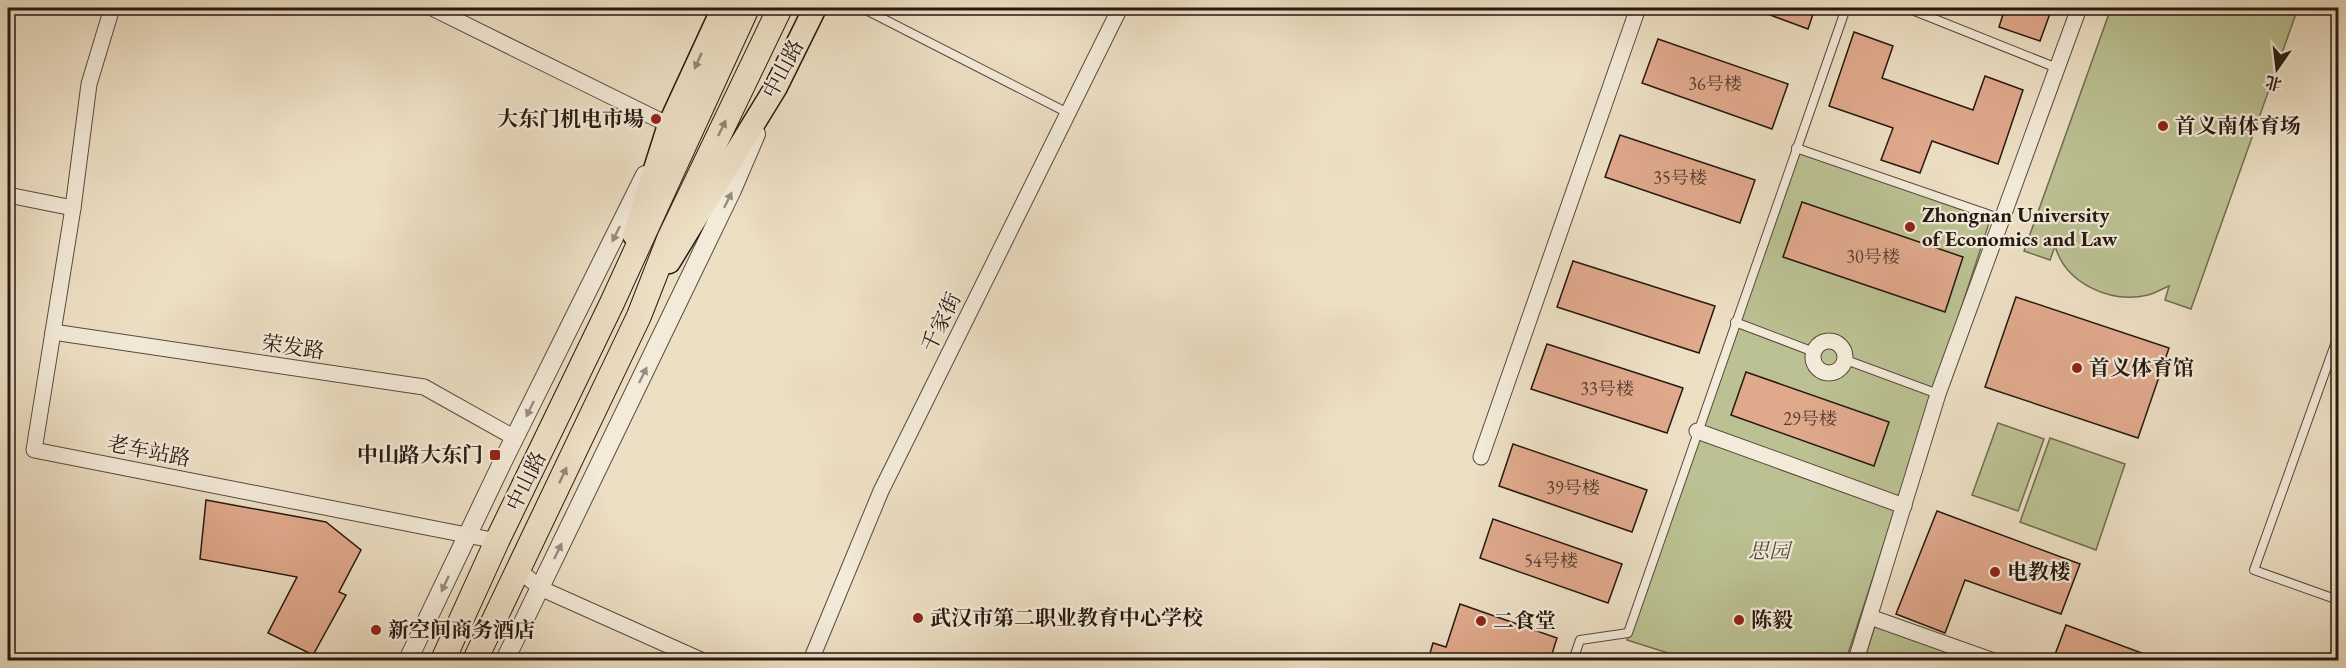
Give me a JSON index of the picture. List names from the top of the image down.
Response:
{
  "streets": {
    "highway": ["中山路"],
    "street": ["千家街", "荣发路", "老车站路"]
  },
  "crossings": [
    ["中山路", "老车站路"],
    ["荣发路", "老车站路"]
  ],
  "parks": ["思园"],
  "places": {
    "other": [
      "大东门机电市場",
      "首义南体育场",
      "Zhongnan University of Economics and Law",
      "首义体育馆",
      "电教楼",
      "武汉市第二职业教育中心学校",
      "陈毅",
      "二食堂",
      "新空间商务酒店"
    ],
    "transit": ["中山路大东门"]
  },
  "house_numbers": [
    "36号楼",
    "35号楼",
    "30号楼",
    "33号楼",
    "29号楼",
    "39号楼",
    "54号楼"
  ],
  "north": "bottom"
}
